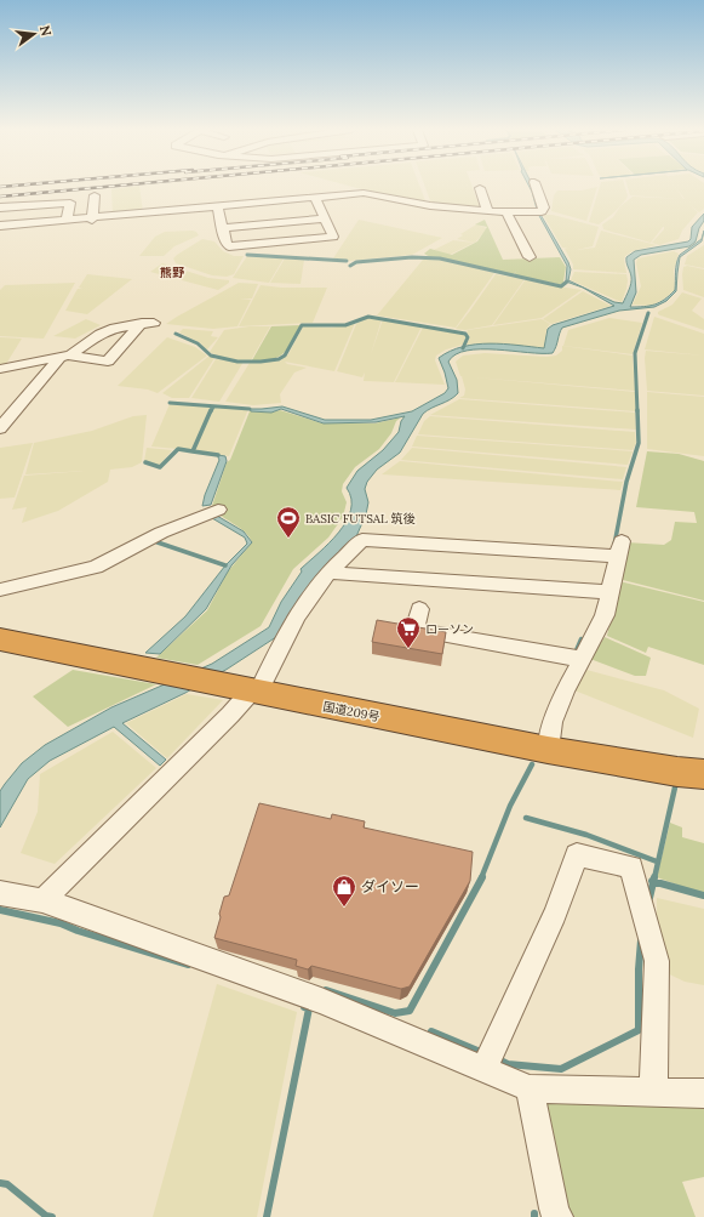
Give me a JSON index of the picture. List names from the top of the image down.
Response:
{
  "streets": {
    "highway": ["国道209号"]
  },
  "districts": ["熊野"],
  "places": {
    "sports": ["BASIC FUTSAL 筑後"],
    "supermarket": ["ローソン"],
    "shop": ["ダイソー"]
  },
  "north": "right"
}
